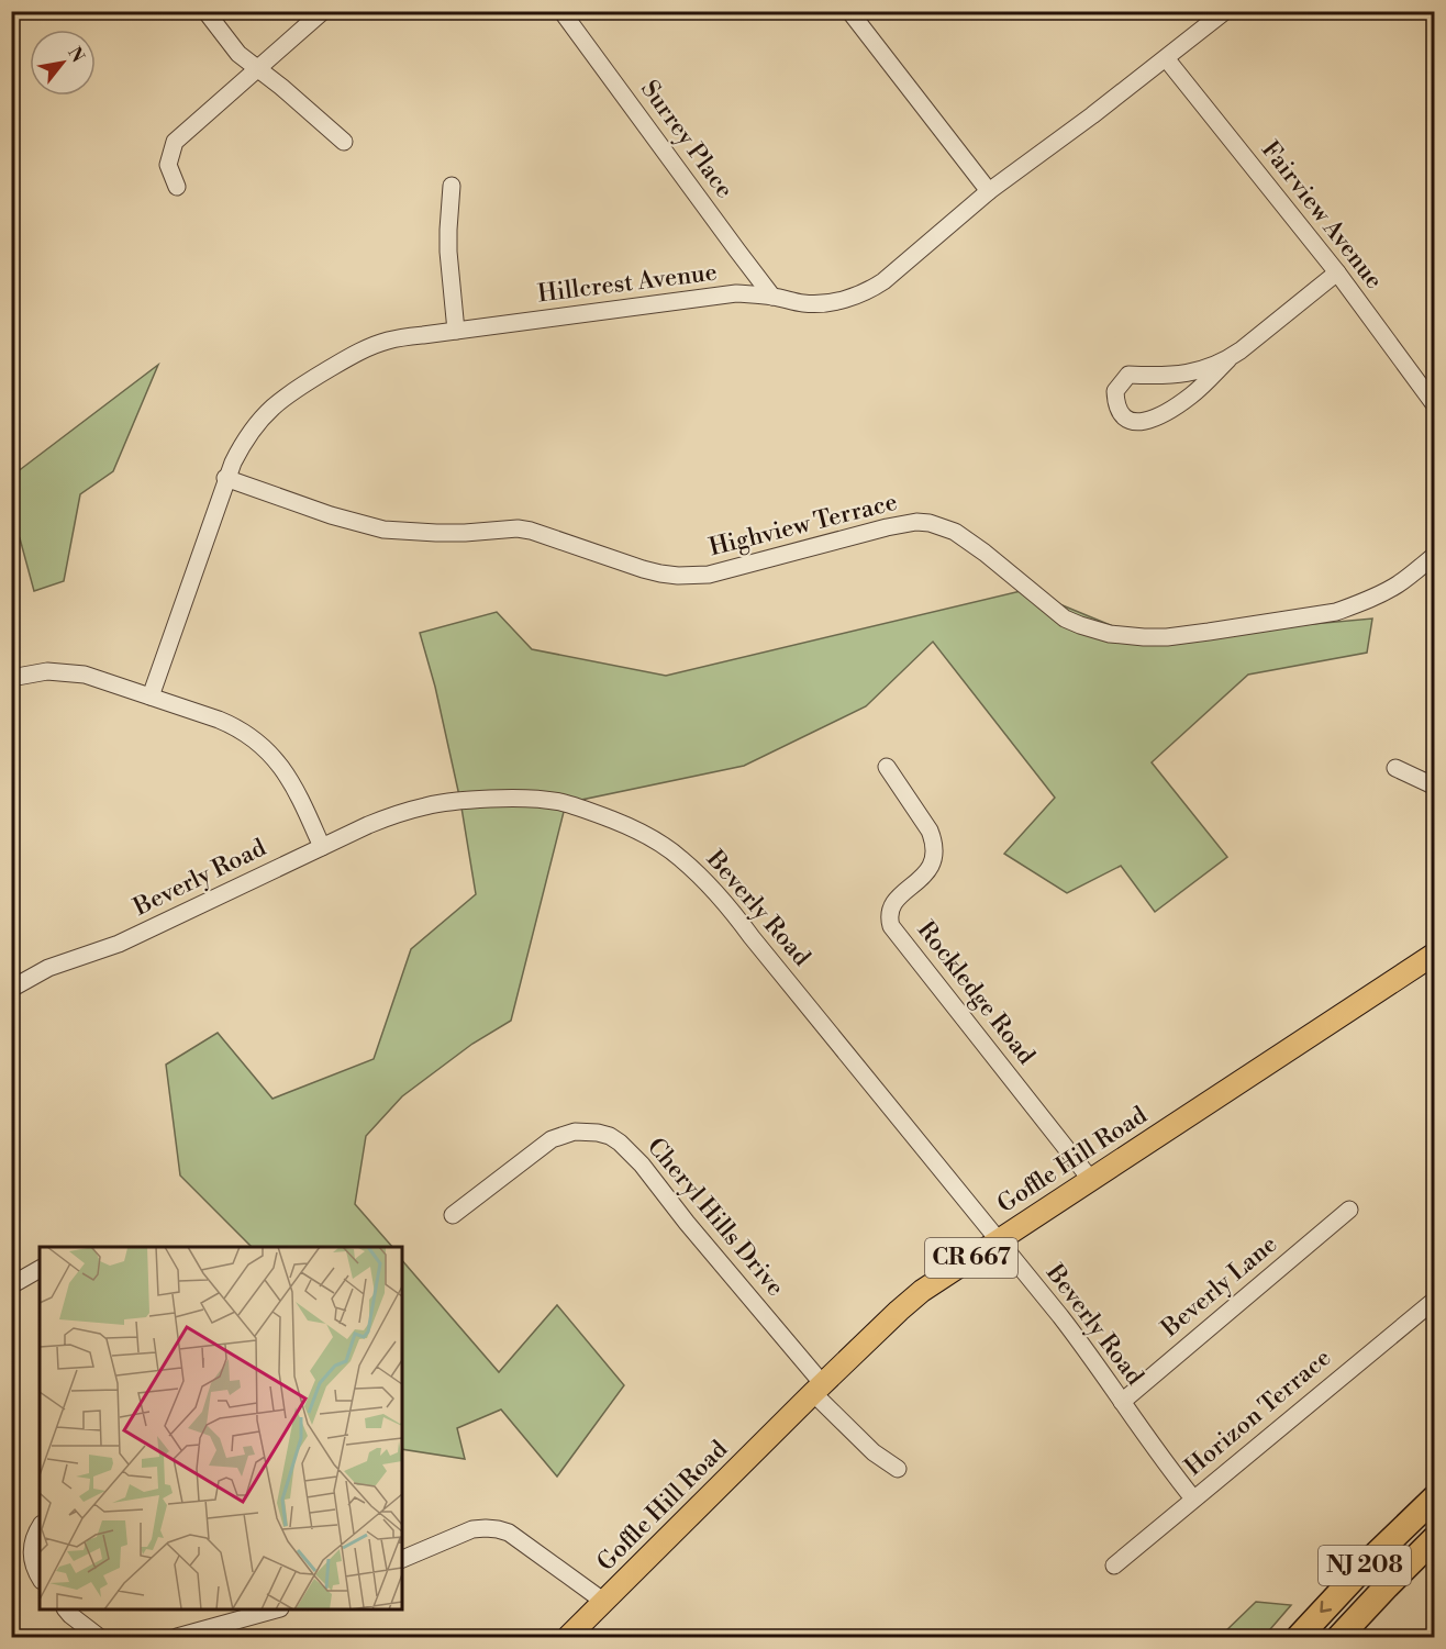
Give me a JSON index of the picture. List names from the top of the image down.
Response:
{
  "streets": {
    "highway": ["NJ 208"],
    "main road": ["Goffle Hill Road", "CR 667"],
    "street": [
      "Surrey Place",
      "Fairview Avenue",
      "Hillcrest Avenue",
      "Highview Terrace",
      "Beverly Road",
      "Rockledge Road",
      "Cheryl Hills Drive",
      "Beverly Lane",
      "Horizon Terrace"
    ]
  },
  "crossings": [
    ["Surrey Place", "Hillcrest Avenue"],
    ["Fairview Avenue", "Hillcrest Avenue"],
    ["Hillcrest Avenue", "Highview Terrace"],
    ["Beverly Road", "Goffle Hill Road"],
    ["Beverly Road", "Beverly Lane"],
    ["Beverly Road", "Horizon Terrace"],
    ["Rockledge Road", "Goffle Hill Road"],
    ["Goffle Hill Road", "Cheryl Hills Drive"]
  ],
  "north": "top right"
}
